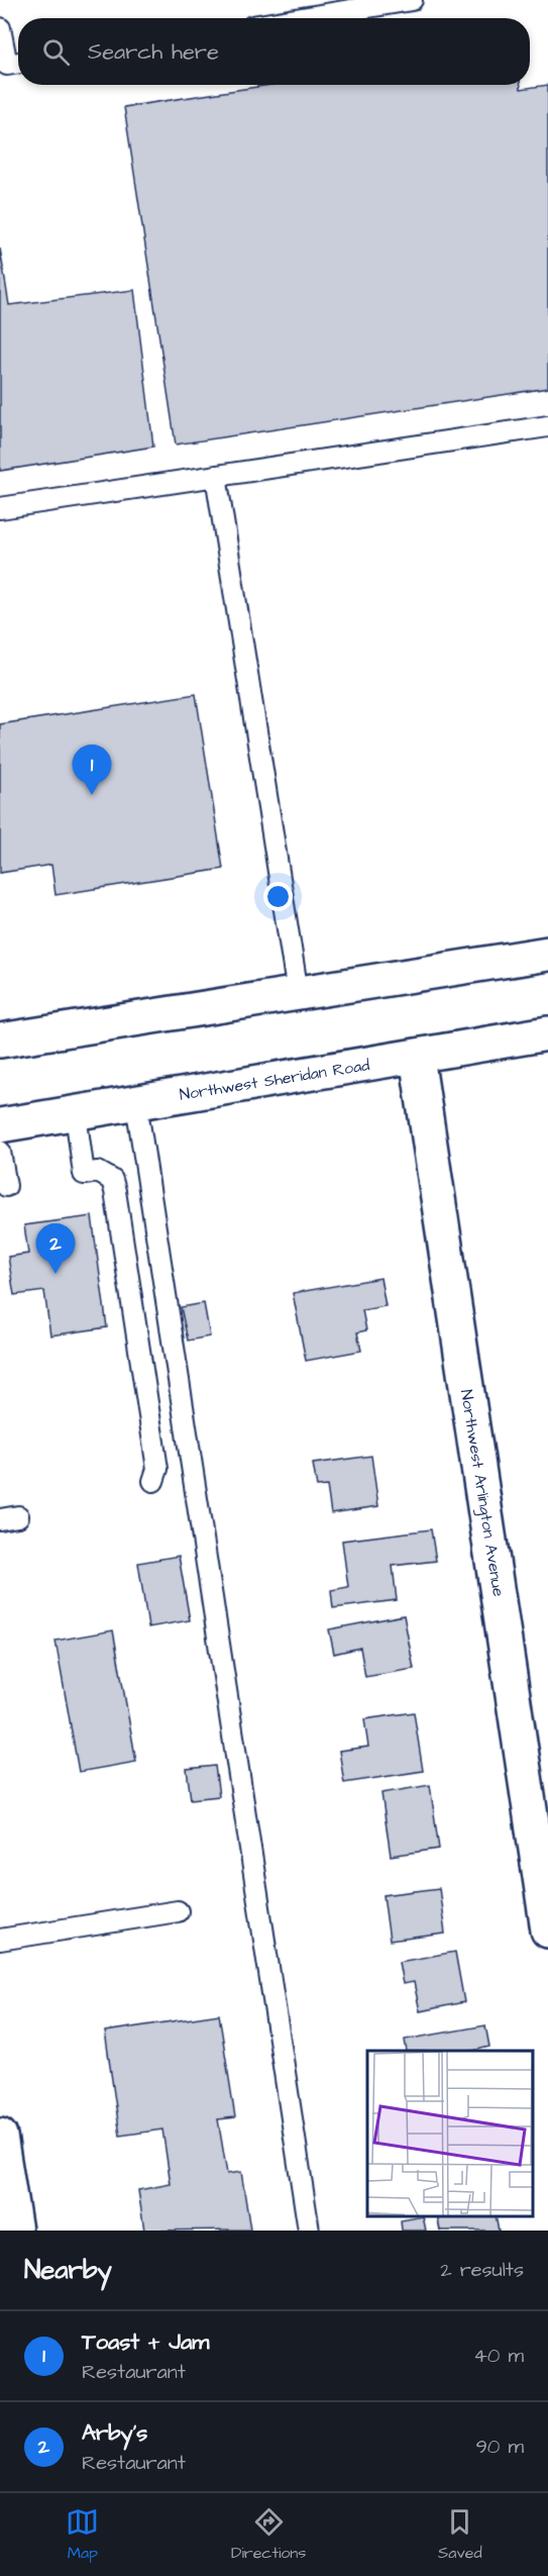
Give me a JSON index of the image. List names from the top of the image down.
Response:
{
  "streets": {
    "main road": ["Northwest Sheridan Road", "Northwest Arlington Avenue"]
  },
  "crossings": [
    ["Northwest Sheridan Road", "Northwest Arlington Avenue"]
  ],
  "page": {
    "search": "Search here",
    "pins": ["1", "2"],
    "heading": ["Nearby", "2 results"],
    "list": [
      {
        "mark": "1",
        "name": "Toast + Jam",
        "note": "Restaurant",
        "value": "40 m"
      },
      {
        "mark": "2",
        "name": "Arby's",
        "note": "Restaurant",
        "value": "90 m"
      }
    ],
    "nav": ["Map", "Directions", "Saved"]
  }
}
